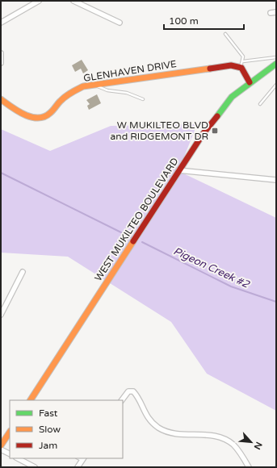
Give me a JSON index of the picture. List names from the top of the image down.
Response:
{
  "streets": {
    "main road": ["GLENHAVEN DRIVE", "WEST MUKILTEO BOULEVARD"]
  },
  "water": ["Pigeon Creek #2"],
  "places": {
    "transit": ["W MUKILTEO BLVD and RIDGEMONT DR"]
  },
  "legend": ["Fast", "Slow", "Jam"],
  "scale_bar": "100 m",
  "north": "bottom right"
}
